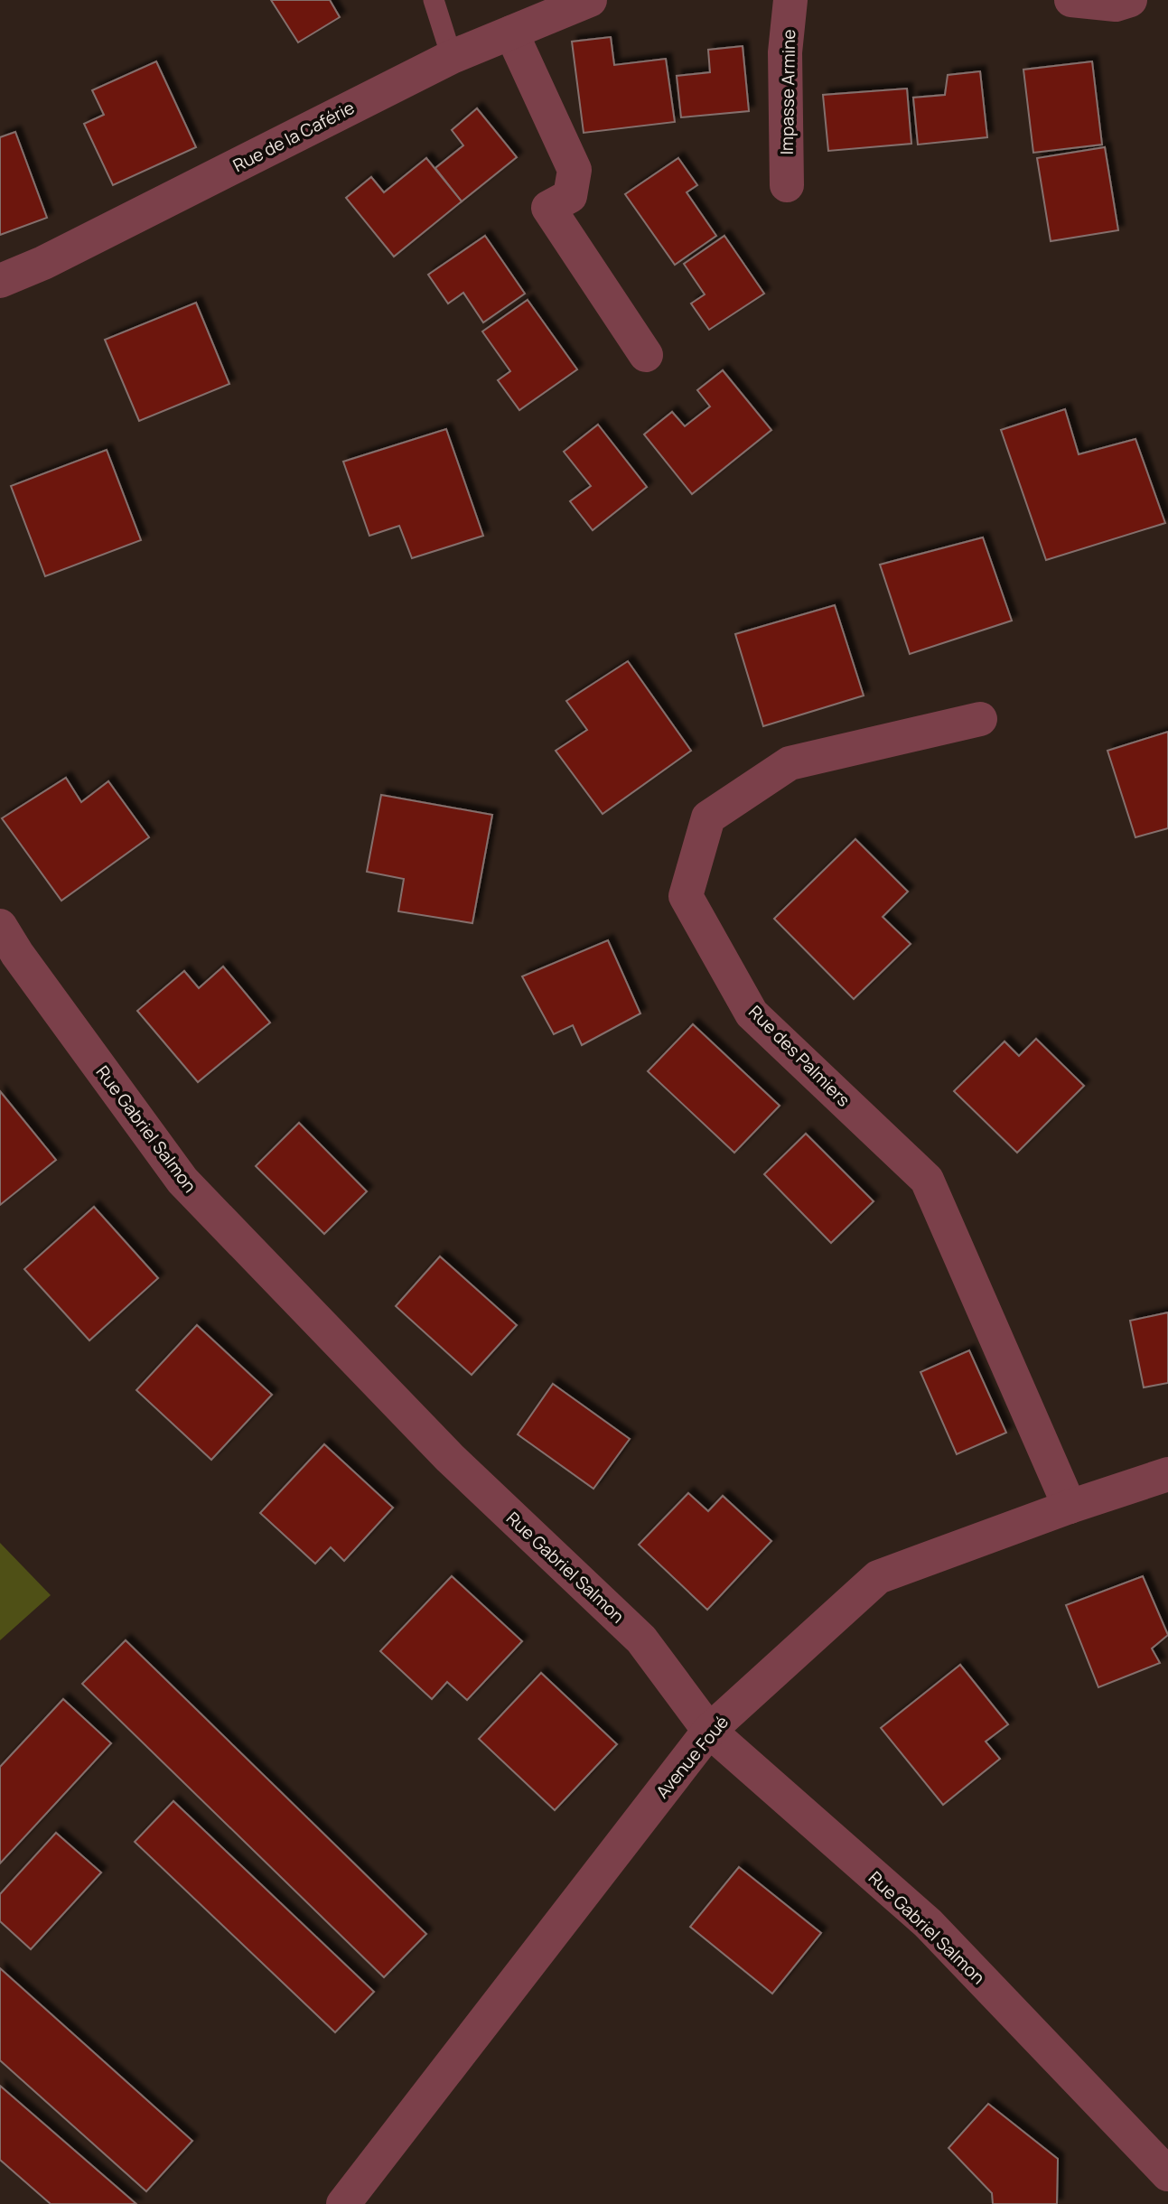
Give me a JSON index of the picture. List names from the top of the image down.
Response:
{
  "streets": {
    "street": [
      "Impasse Armine",
      "Rue de la Caférie",
      "Rue des Palmiers",
      "Rue Gabriel Salmon",
      "Avenue Foué"
    ]
  },
  "crossings": [
    ["Rue des Palmiers", "Avenue Foué"],
    ["Rue Gabriel Salmon", "Avenue Foué"]
  ]
}
